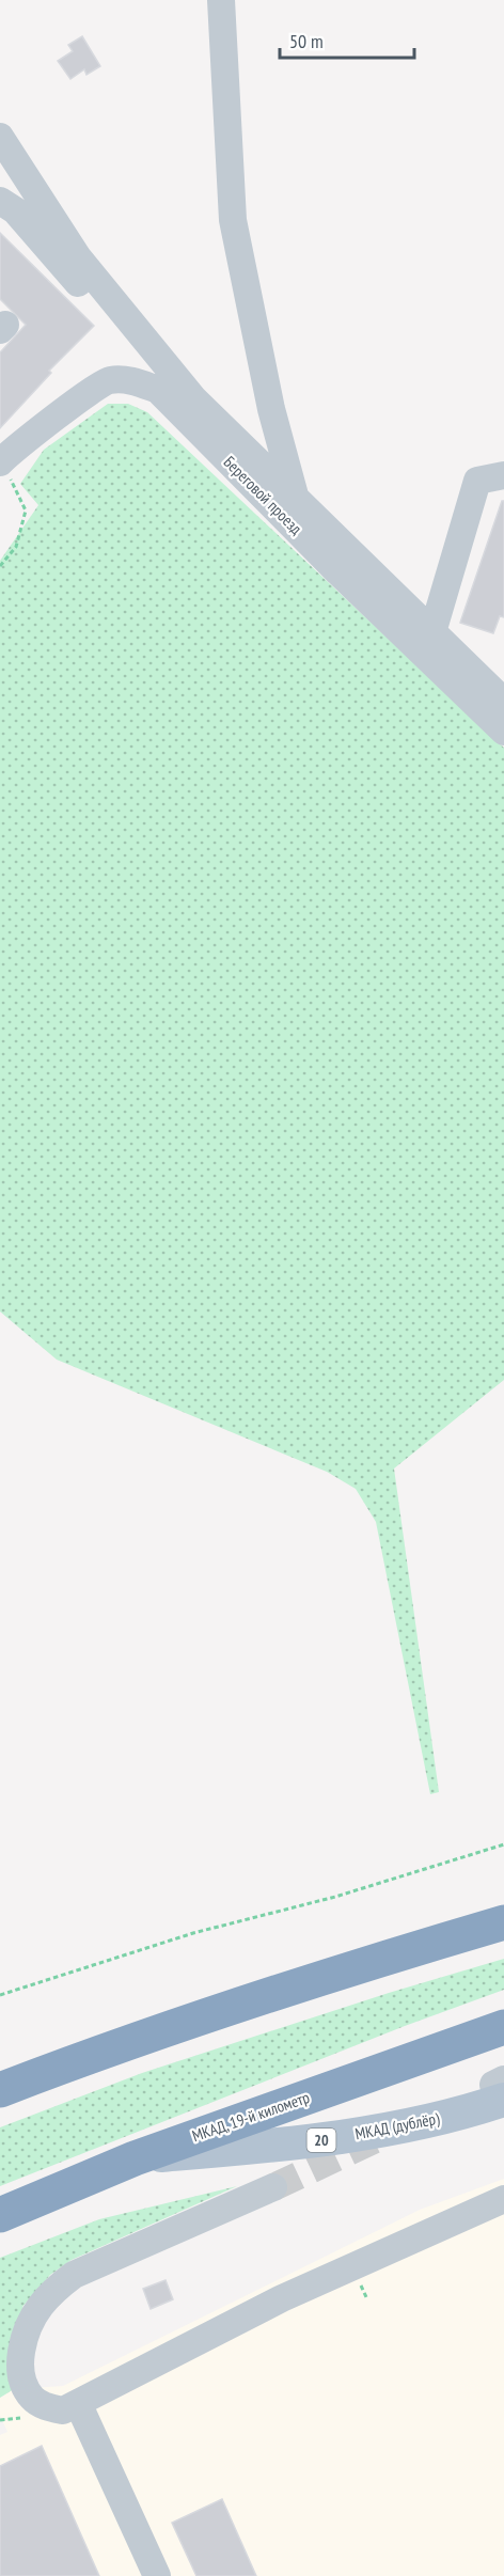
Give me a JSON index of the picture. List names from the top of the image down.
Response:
{
  "streets": {
    "highway": ["МКАД, 19-й километр"],
    "main road": ["МКАД (дублёр)", "20"],
    "street": ["Береговой проезд"]
  },
  "crossings": [
    ["МКАД, 19-й километр", "МКАД (дублёр)"]
  ],
  "scale_bar": "50 m"
}
